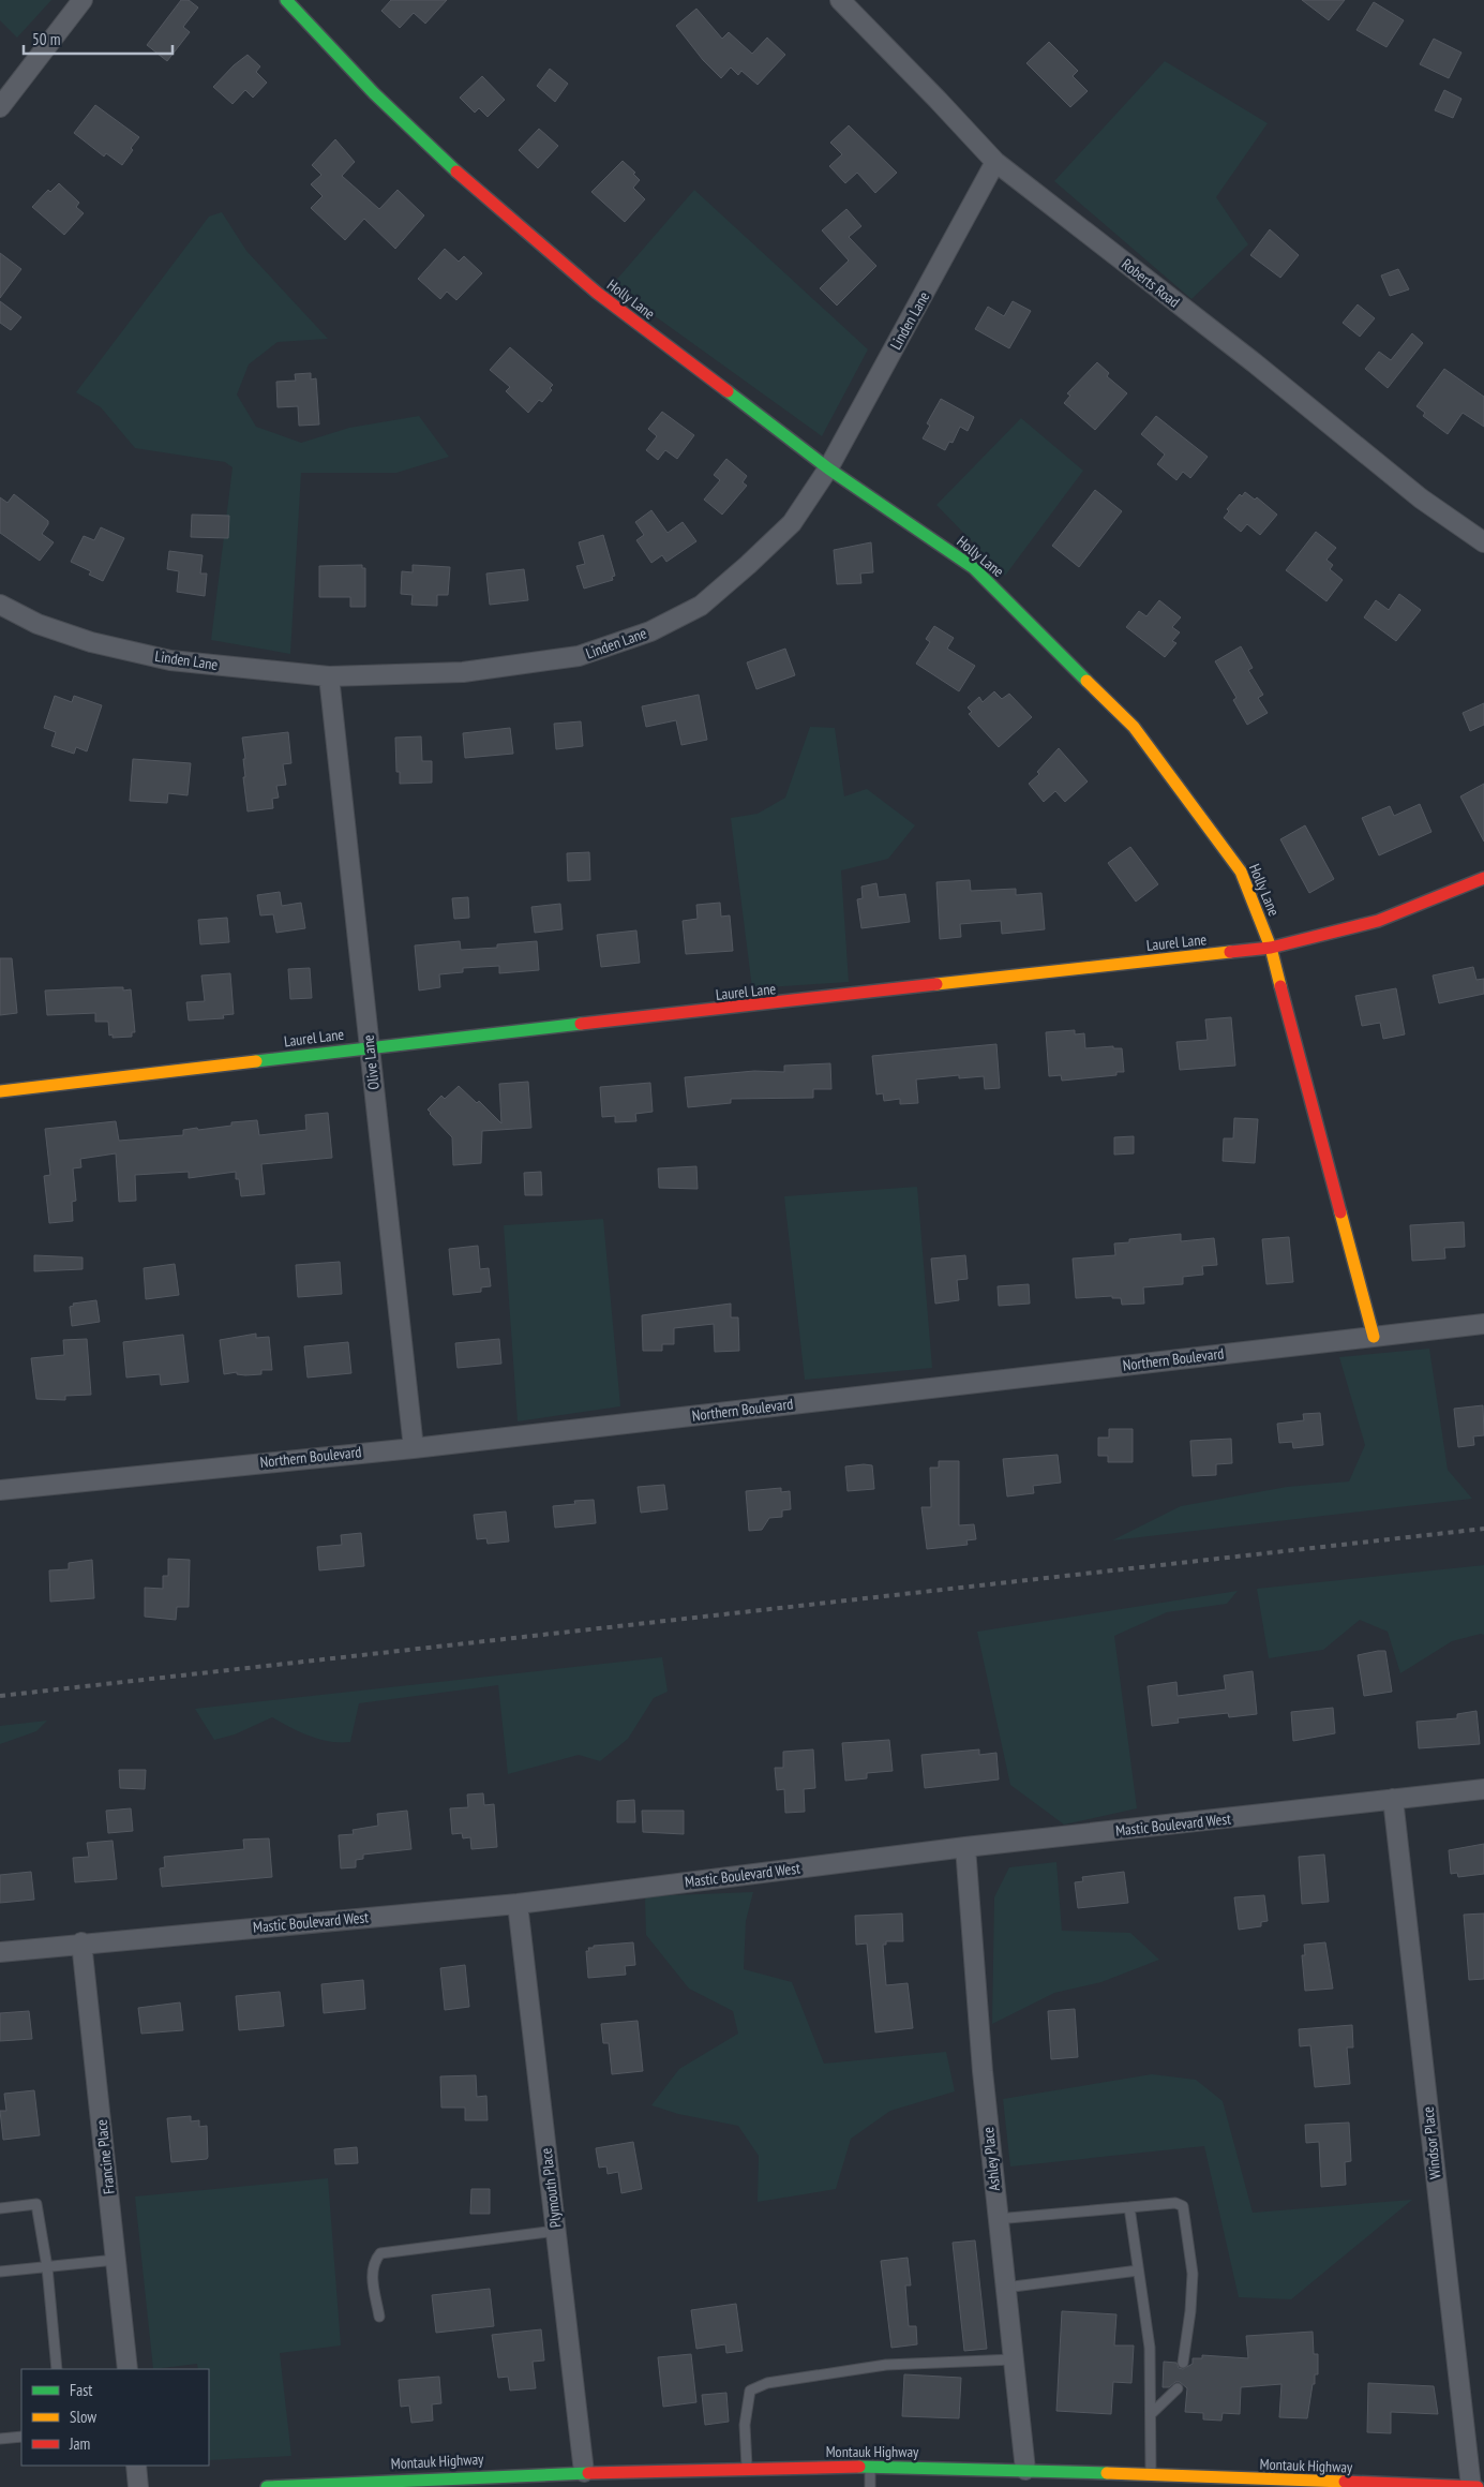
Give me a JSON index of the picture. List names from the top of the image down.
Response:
{
  "streets": {
    "street": [
      "Roberts Road",
      "Holly Lane",
      "Linden Lane",
      "Laurel Lane",
      "Olive Lane",
      "Northern Boulevard",
      "Mastic Boulevard West",
      "Windsor Place",
      "Francine Place",
      "Ashley Place",
      "Plymouth Place",
      "Montauk Highway"
    ]
  },
  "crossings": [
    ["Roberts Road", "Linden Lane"],
    ["Holly Lane", "Linden Lane"],
    ["Holly Lane", "Laurel Lane"],
    ["Holly Lane", "Northern Boulevard"],
    ["Linden Lane", "Olive Lane"],
    ["Laurel Lane", "Olive Lane"],
    ["Olive Lane", "Northern Boulevard"],
    ["Mastic Boulevard West", "Windsor Place"],
    ["Mastic Boulevard West", "Francine Place"],
    ["Mastic Boulevard West", "Ashley Place"],
    ["Mastic Boulevard West", "Plymouth Place"],
    ["Windsor Place", "Montauk Highway"],
    ["Ashley Place", "Montauk Highway"],
    ["Plymouth Place", "Montauk Highway"]
  ],
  "legend": ["Fast", "Slow", "Jam"],
  "scale_bar": "50 m"
}
